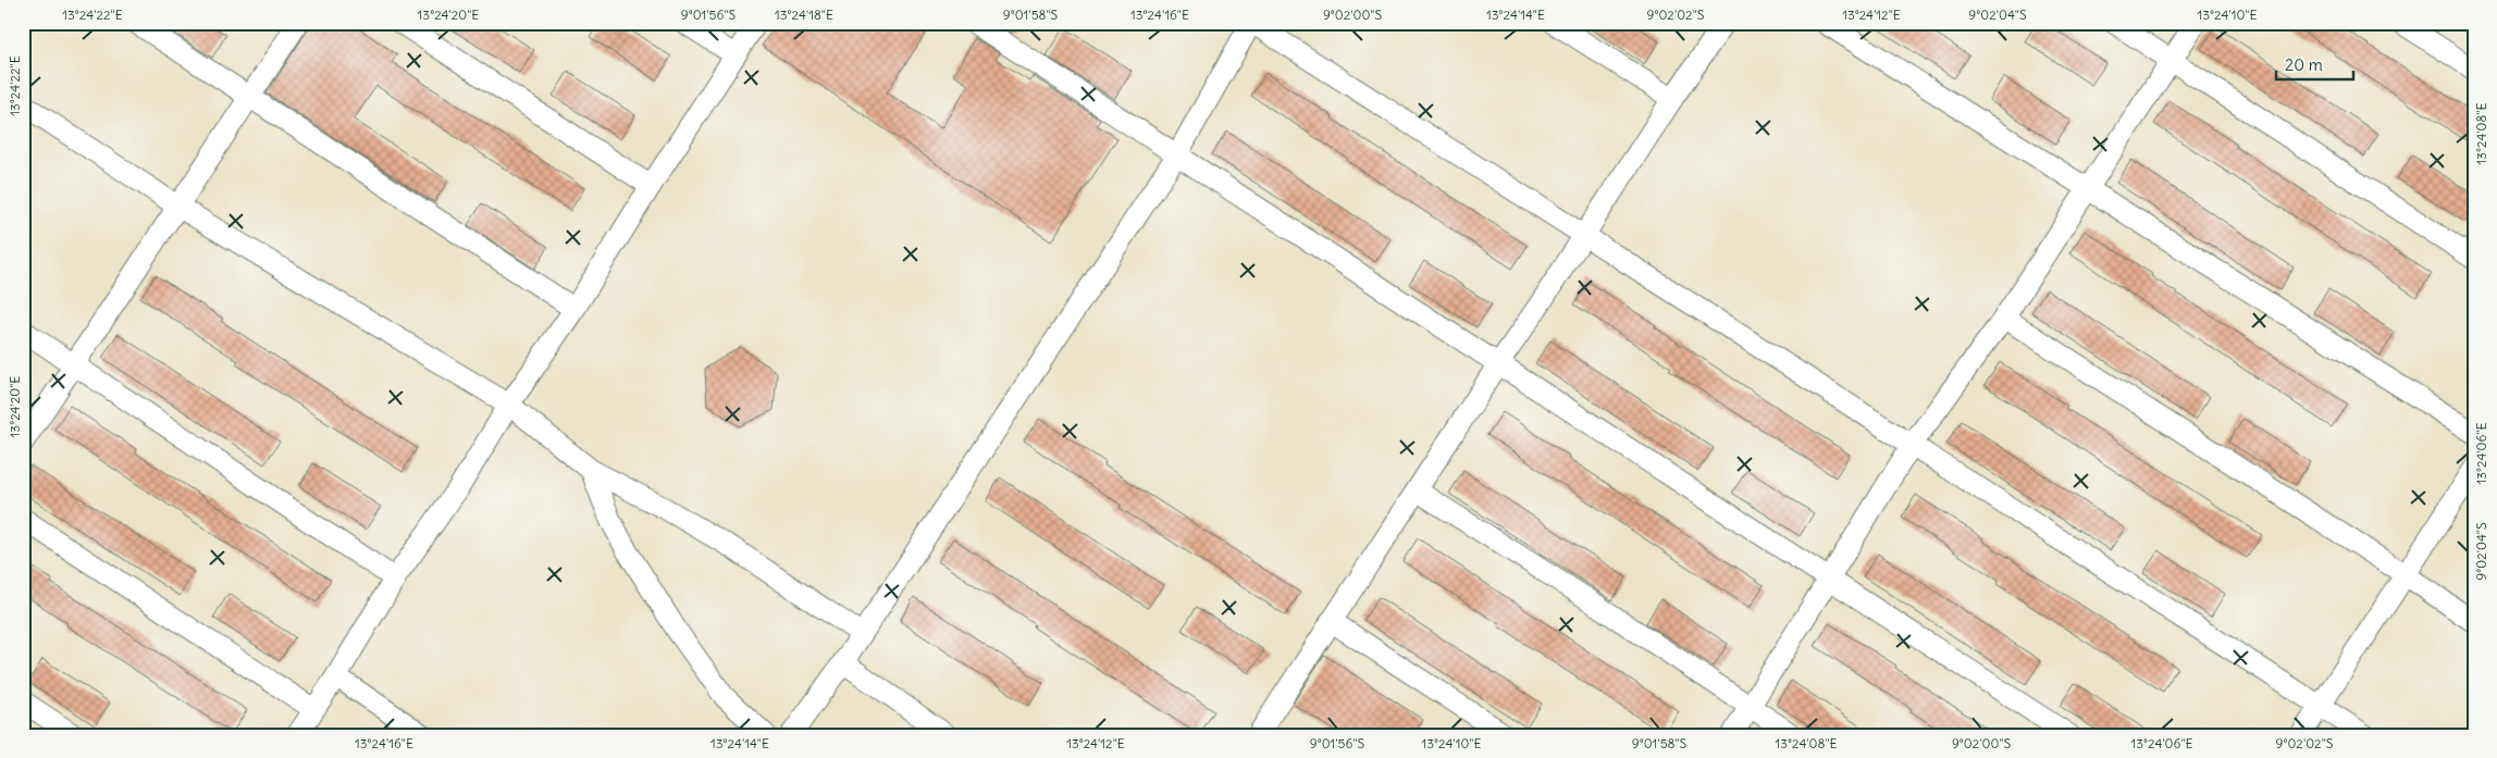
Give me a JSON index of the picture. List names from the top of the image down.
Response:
{
  "scale_bar": "20 m",
  "coordinates": [
    "13°24'22\"E",
    "13°24'20\"E",
    "9°01'56\"S",
    "13°24'18\"E",
    "9°01'58\"S",
    "13°24'16\"E",
    "9°02'00\"S",
    "13°24'14\"E",
    "9°02'02\"S",
    "13°24'12\"E",
    "9°02'04\"S",
    "13°24'10\"E",
    "13°24'08\"E",
    "13°24'06\"E"
  ]
}
